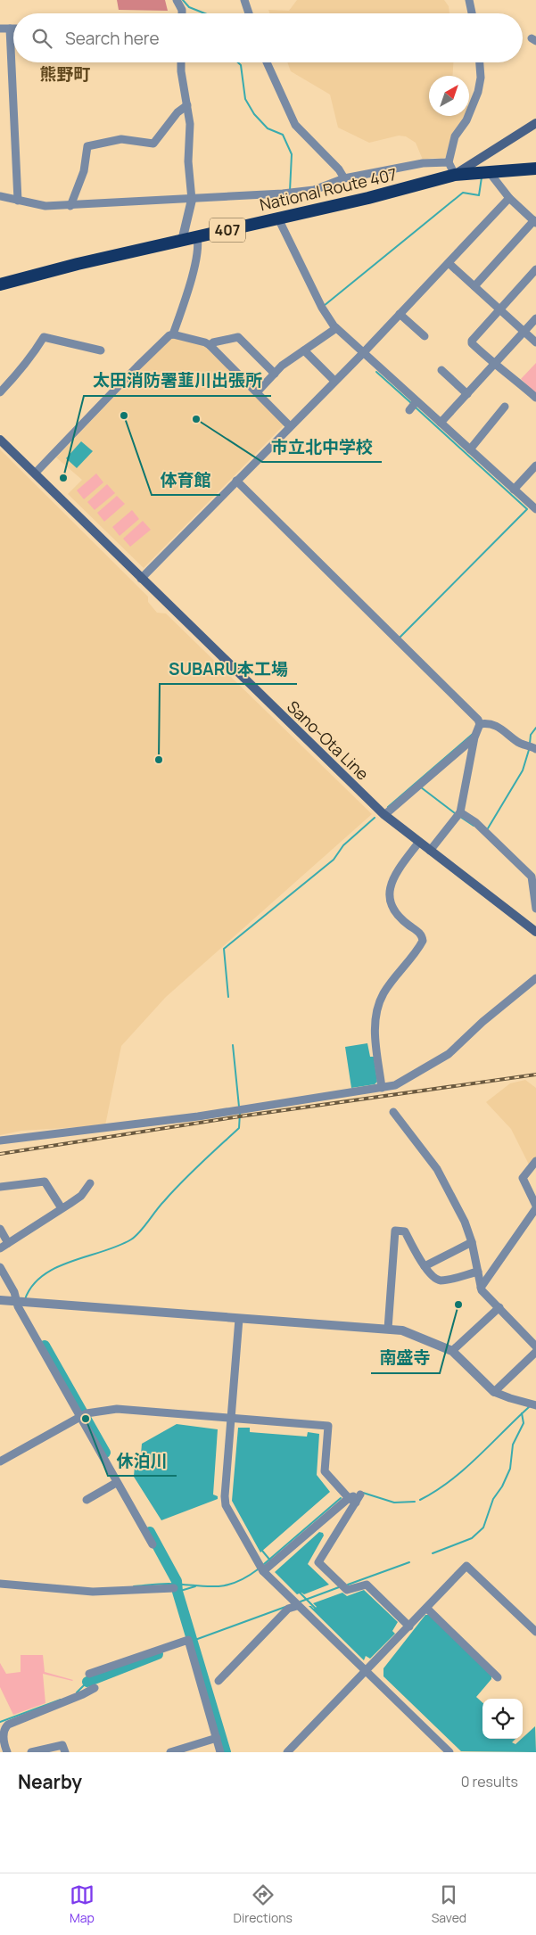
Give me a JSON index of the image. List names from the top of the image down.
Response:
{
  "streets": {
    "highway": ["National Route 407", "407"],
    "main road": ["Sano-Ota Line"]
  },
  "districts": ["熊野町"],
  "places": [
    "体育館",
    "市立北中学校",
    "太田消防署韮川出張所",
    "SUBARU本工場",
    "南盛寺",
    "休泊川"
  ],
  "north": "top right",
  "page": {
    "search": "Search here",
    "heading": ["Nearby", "0 results"],
    "nav": ["Map", "Directions", "Saved"]
  }
}
